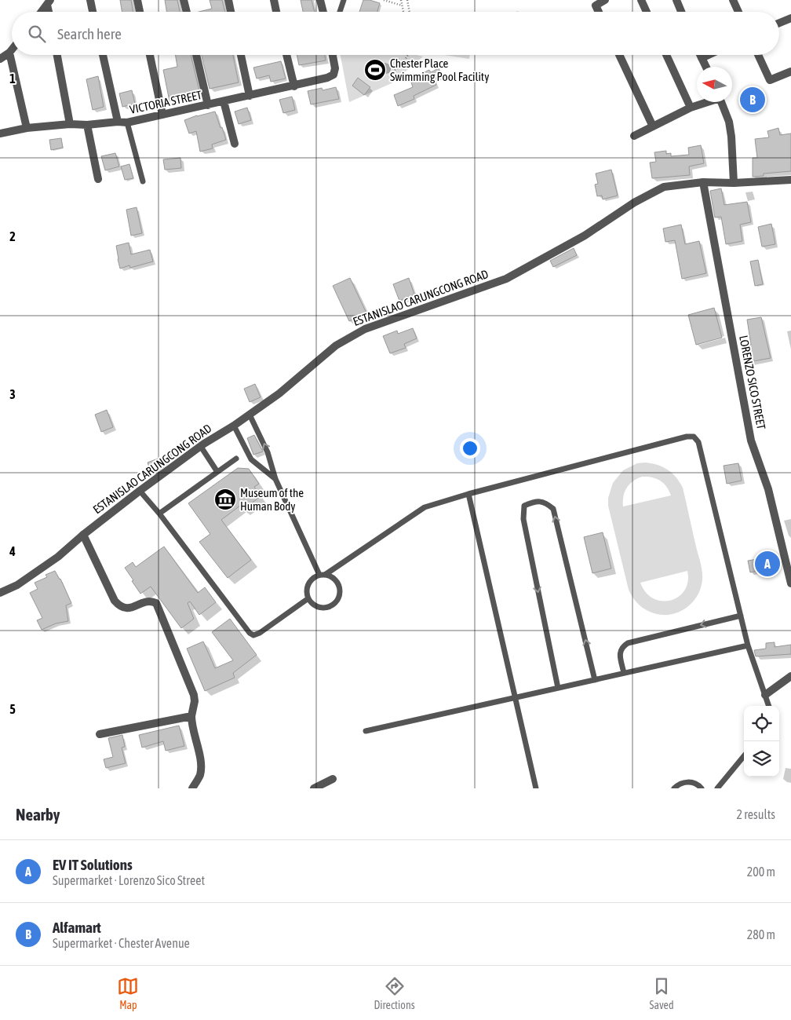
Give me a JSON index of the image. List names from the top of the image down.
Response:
{
  "streets": {
    "street": ["VICTORIA STREET", "ESTANISLAO CARUNGCONG ROAD", "LORENZO SICO STREET"]
  },
  "crossings": [
    ["ESTANISLAO CARUNGCONG ROAD", "LORENZO SICO STREET"]
  ],
  "places": {
    "sports": ["Chester Place Swimming Pool Facility"],
    "museum": ["Museum of the Human Body"]
  },
  "north": "left",
  "page": {
    "search": "Search here",
    "pins": ["B", "A"],
    "heading": ["Nearby", "2 results"],
    "list": [
      {
        "mark": "A",
        "name": "EV IT Solutions",
        "note": "Supermarket · Lorenzo Sico Street",
        "value": "200 m"
      },
      {
        "mark": "B",
        "name": "Alfamart",
        "note": "Supermarket · Chester Avenue",
        "value": "280 m"
      }
    ],
    "nav": ["Map", "Directions", "Saved"]
  },
  "grid": {
    "rows": [
      "1",
      "2",
      "3",
      "4",
      "5"
    ]
  }
}
